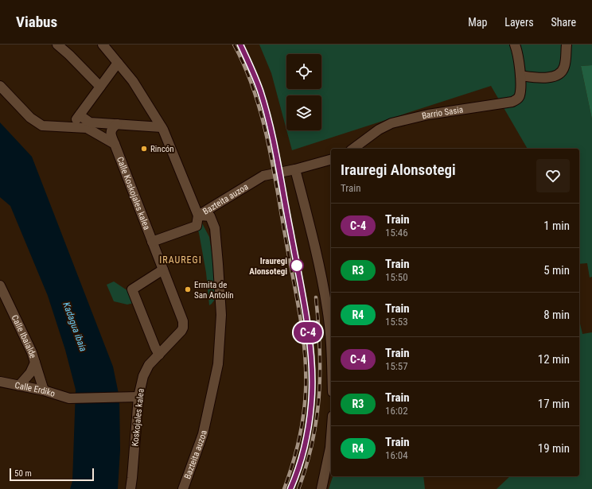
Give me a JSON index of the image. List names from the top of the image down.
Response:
{
  "streets": {
    "street": [
      "Barrio Sasia",
      "Calle Koskojales kalea",
      "Bazteita auzoa",
      "Calle Ibaialde",
      "Calle Erdiko",
      "Koskojales kalea"
    ]
  },
  "crossings": [
    ["Calle Koskojales kalea", "Koskojales kalea"],
    ["Calle Ibaialde", "Calle Erdiko"],
    ["Calle Erdiko", "Koskojales kalea"]
  ],
  "districts": ["IRAUREGI"],
  "water": ["Kadagua ibaia"],
  "places": ["Rincón", "Irauregi Alonsotegi", "Ermita de San Antolín"],
  "scale_bar": "50 m",
  "page": {
    "header": "Viabus",
    "nav": ["Map", "Layers", "Share"],
    "on_map": "C-4",
    "heading": ["Irauregi Alonsotegi", "Train"],
    "list": [
      {
        "mark": "C-4",
        "name": "Train",
        "note": "15:46",
        "value": "1 min"
      },
      {
        "mark": "R3",
        "name": "Train",
        "note": "15:50",
        "value": "5 min"
      },
      {
        "mark": "R4",
        "name": "Train",
        "note": "15:53",
        "value": "8 min"
      },
      {
        "mark": "C-4",
        "name": "Train",
        "note": "15:57",
        "value": "12 min"
      },
      {
        "mark": "R3",
        "name": "Train",
        "note": "16:02",
        "value": "17 min"
      },
      {
        "mark": "R4",
        "name": "Train",
        "note": "16:04",
        "value": "19 min"
      }
    ],
    "scale": "50 m"
  }
}
